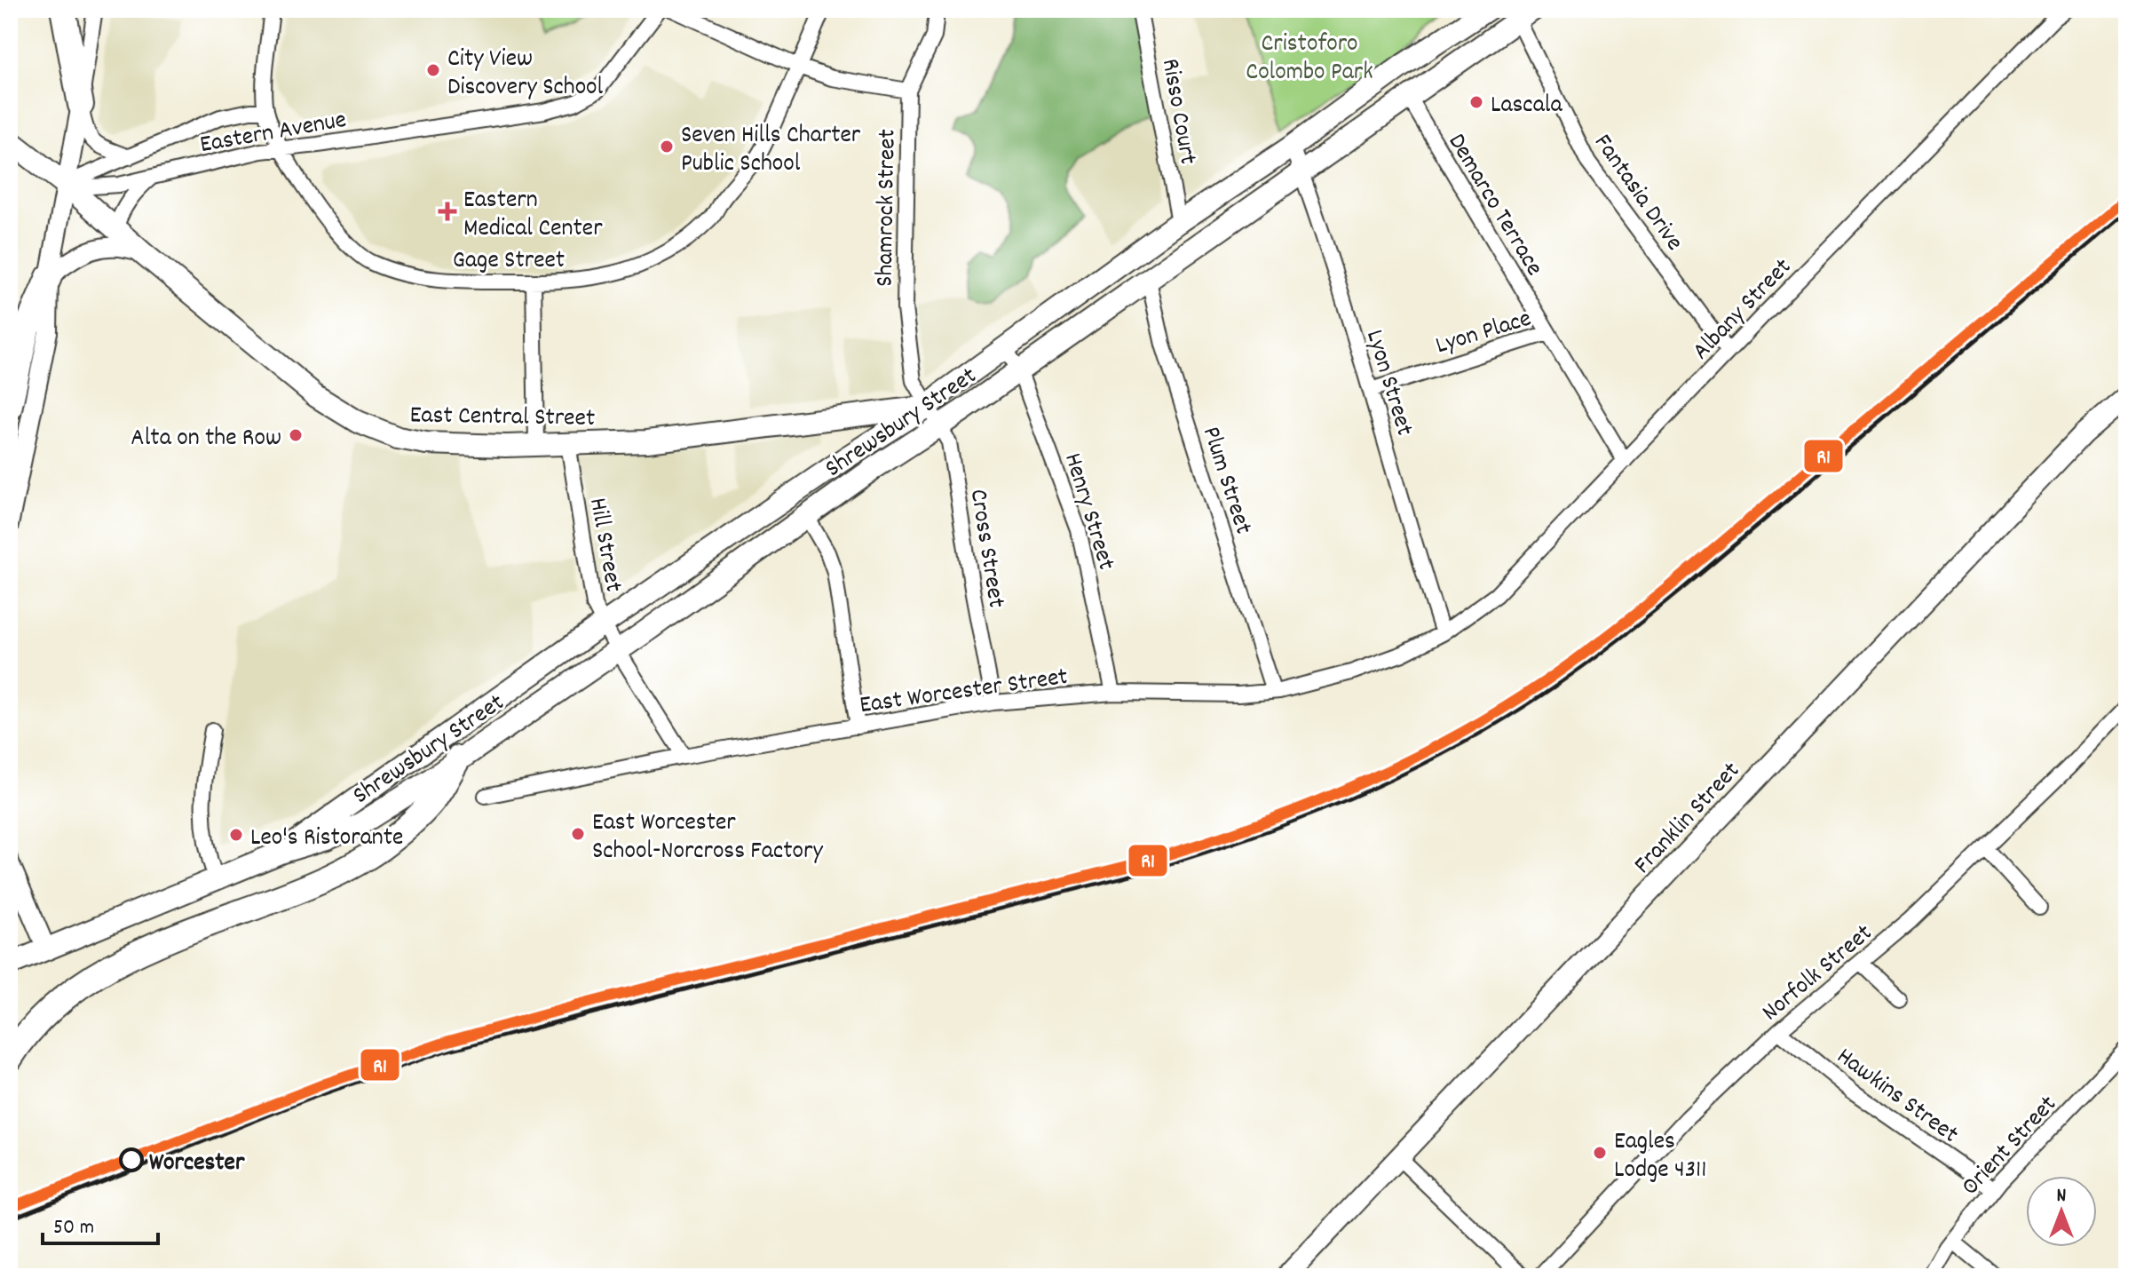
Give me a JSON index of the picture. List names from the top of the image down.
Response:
{
  "streets": {
    "main road": ["East Central Street", "Shrewsbury Street", "Franklin Street"],
    "street": [
      "Risso Court",
      "Eastern Avenue",
      "Fantasia Drive",
      "Demarco Terrace",
      "Shamrock Street",
      "Gage Street",
      "Albany Street",
      "Lyon Place",
      "Lyon Street",
      "Plum Street",
      "Henry Street",
      "Hill Street",
      "Cross Street",
      "East Worcester Street",
      "Norfolk Street",
      "Hawkins Street",
      "Orient Street"
    ]
  },
  "crossings": [
    ["Risso Court", "Shrewsbury Street"],
    ["Eastern Avenue", "Gage Street"],
    ["Eastern Avenue", "East Central Street"],
    ["Fantasia Drive", "Albany Street"],
    ["Fantasia Drive", "Shrewsbury Street"],
    ["Demarco Terrace", "Lyon Place"],
    ["Demarco Terrace", "Shrewsbury Street"],
    ["Shamrock Street", "East Central Street"],
    ["Shamrock Street", "Shrewsbury Street"],
    ["Shamrock Street", "Cross Street"],
    ["Albany Street", "Lyon Place"],
    ["Albany Street", "Lyon Street"],
    ["Albany Street", "East Worcester Street"],
    ["Lyon Place", "Lyon Street"],
    ["Lyon Street", "Shrewsbury Street"],
    ["Lyon Street", "East Worcester Street"],
    ["East Central Street", "Shrewsbury Street"],
    ["East Central Street", "Hill Street"],
    ["East Central Street", "Cross Street"],
    ["Shrewsbury Street", "Plum Street"],
    ["Shrewsbury Street", "Henry Street"],
    ["Shrewsbury Street", "Hill Street"],
    ["Shrewsbury Street", "Cross Street"],
    ["Plum Street", "East Worcester Street"],
    ["Henry Street", "East Worcester Street"],
    ["Hill Street", "East Worcester Street"],
    ["Cross Street", "East Worcester Street"],
    ["Norfolk Street", "Hawkins Street"],
    ["Hawkins Street", "Orient Street"]
  ],
  "parks": ["Cristoforo Colombo Park"],
  "places": {
    "other": [
      "City View Discovery School",
      "Lascala",
      "Seven Hills Charter Public School",
      "Alta on the Row",
      "East Worcester School-Norcross Factory",
      "Leo's Ristorante",
      "Eagles Lodge 4311",
      "Worcester"
    ],
    "health": ["Eastern Medical Center"]
  },
  "lines": ["transit line R1"],
  "scale_bar": "50 m",
  "north": "top"
}
